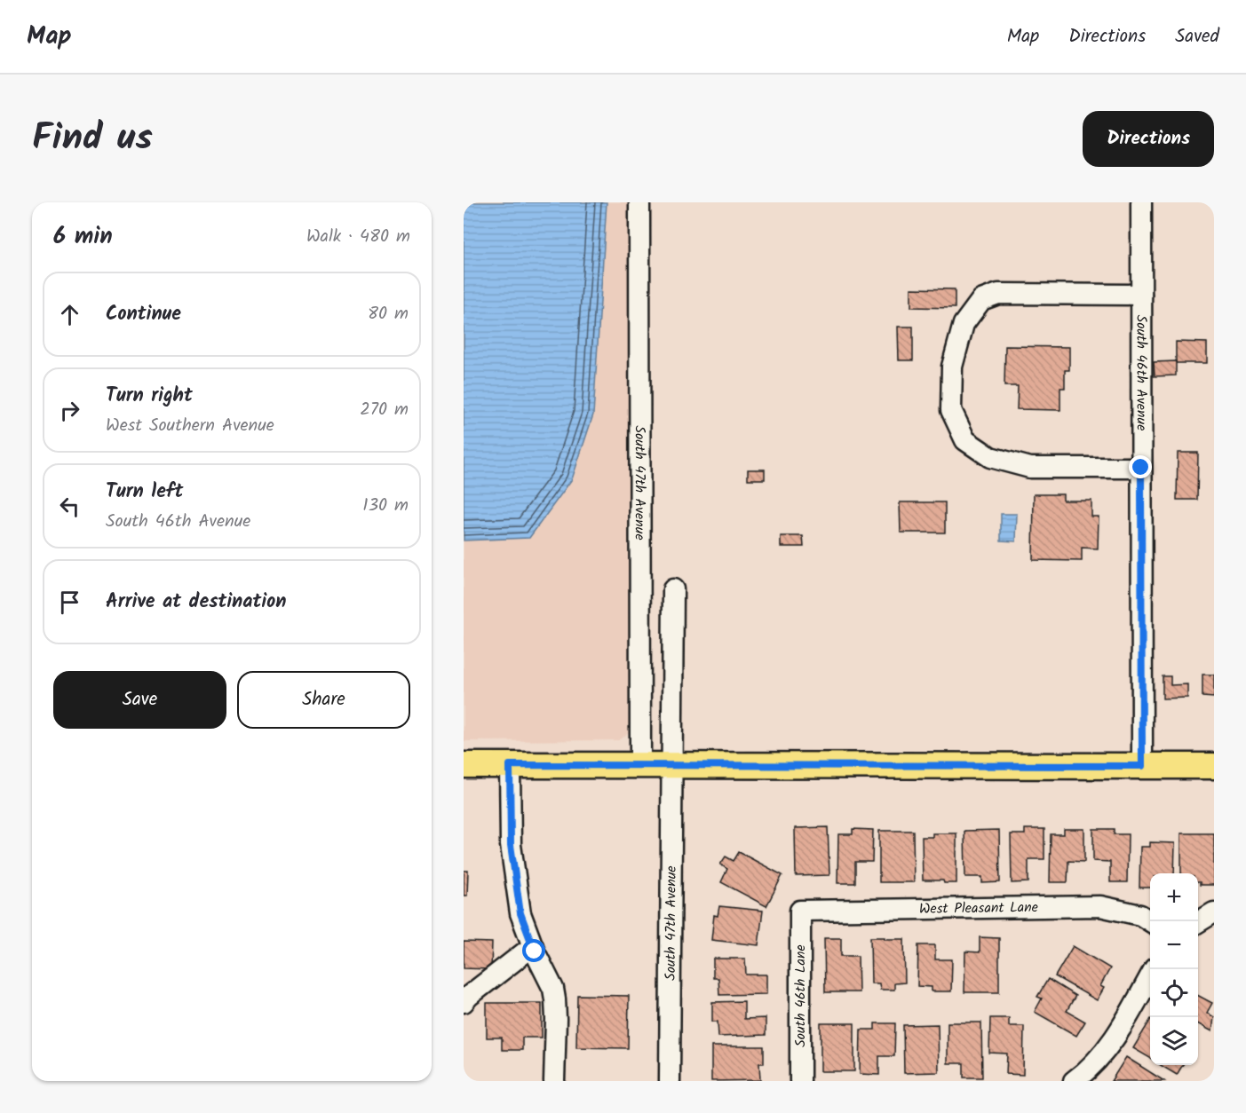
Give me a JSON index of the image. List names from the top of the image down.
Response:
{
  "streets": {
    "street": [
      "South 46th Avenue",
      "South 47th Avenue",
      "West Pleasant Lane",
      "South 46th Lane"
    ]
  },
  "crossings": [
    ["West Pleasant Lane", "South 46th Lane"]
  ],
  "page": {
    "header": "Map",
    "nav": ["Map", "Directions", "Saved"],
    "title": "Find us",
    "buttons": [
      "Directions",
      ["Save", "Share"]
    ],
    "heading": ["6 min", "Walk · 480 m"],
    "list": [
      ["Continue", "80 m"],
      ["Turn right", "West Southern Avenue", "270 m"],
      ["Turn left", "South 46th Avenue", "130 m"],
      "Arrive at destination"
    ],
    "map_buttons": ["+", "−"]
  }
}
